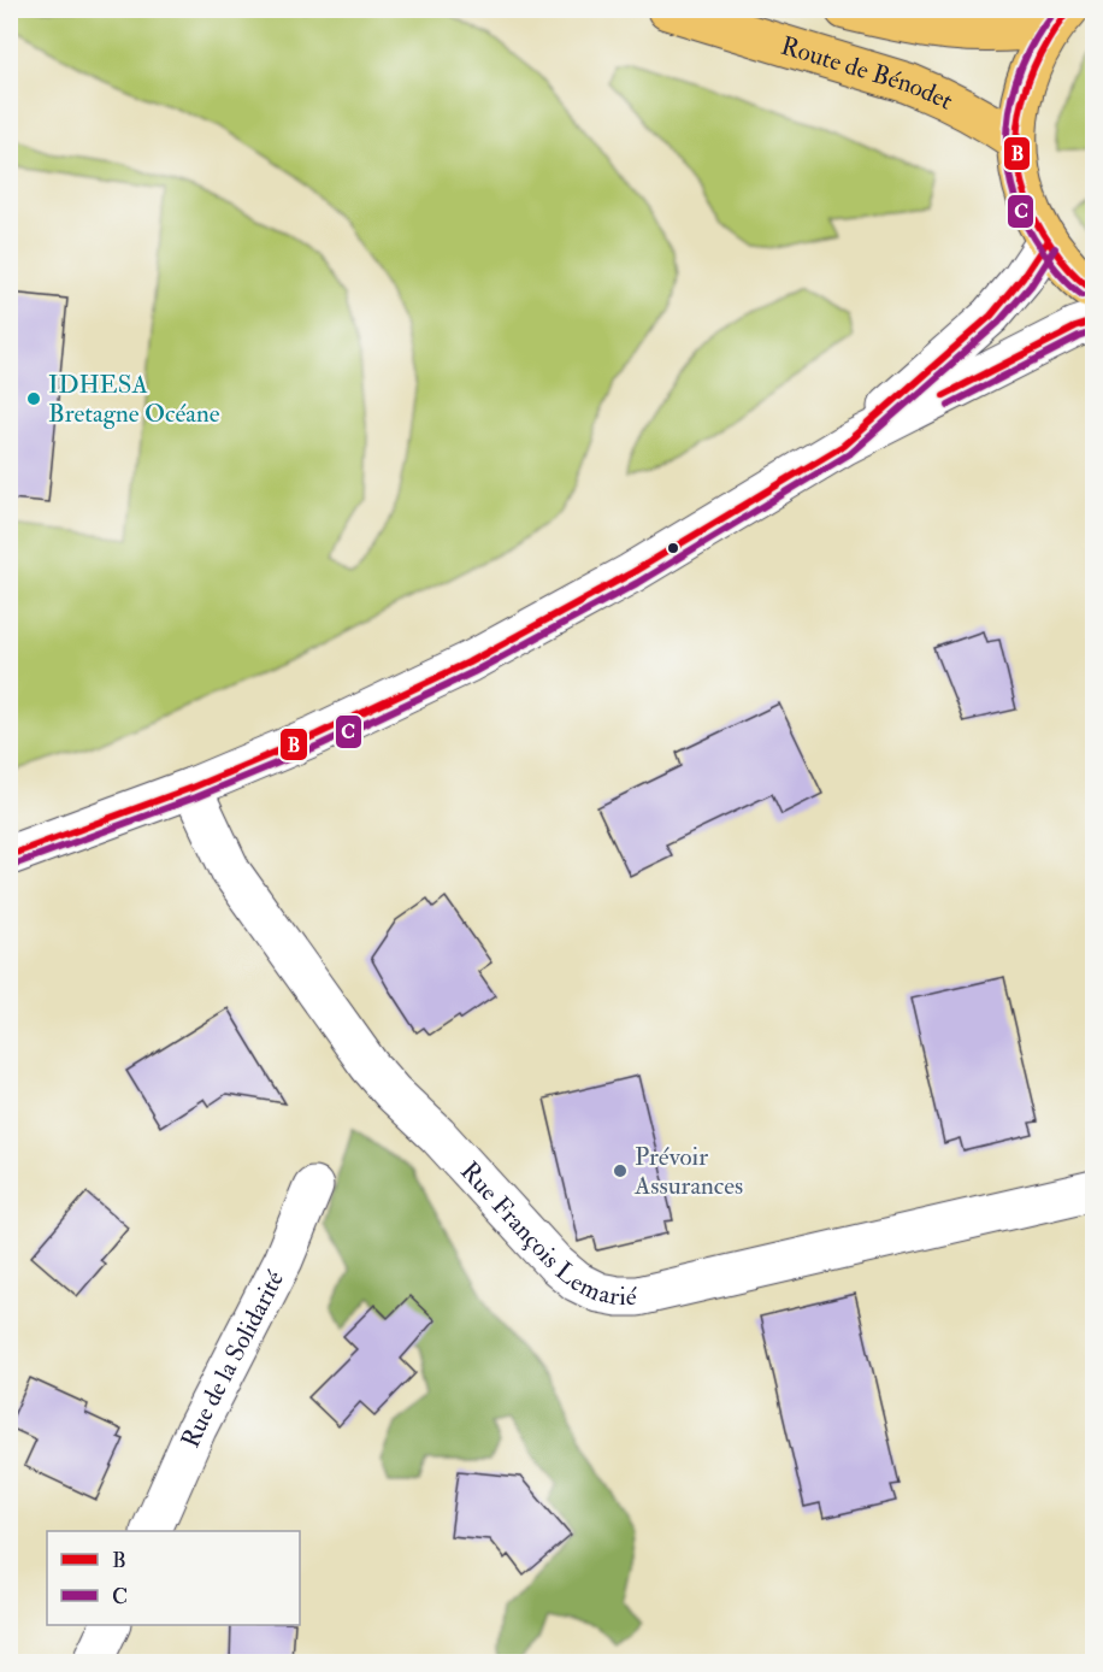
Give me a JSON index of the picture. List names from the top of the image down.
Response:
{
  "streets": {
    "main road": ["Route de Bénodet"],
    "street": ["Rue François Lemarié", "Rue de la Solidarité"]
  },
  "places": ["IDHESA Bretagne Océane", "Prévoir Assurances"],
  "lines": ["transit line B", "transit line C"],
  "legend": ["B", "C"]
}
